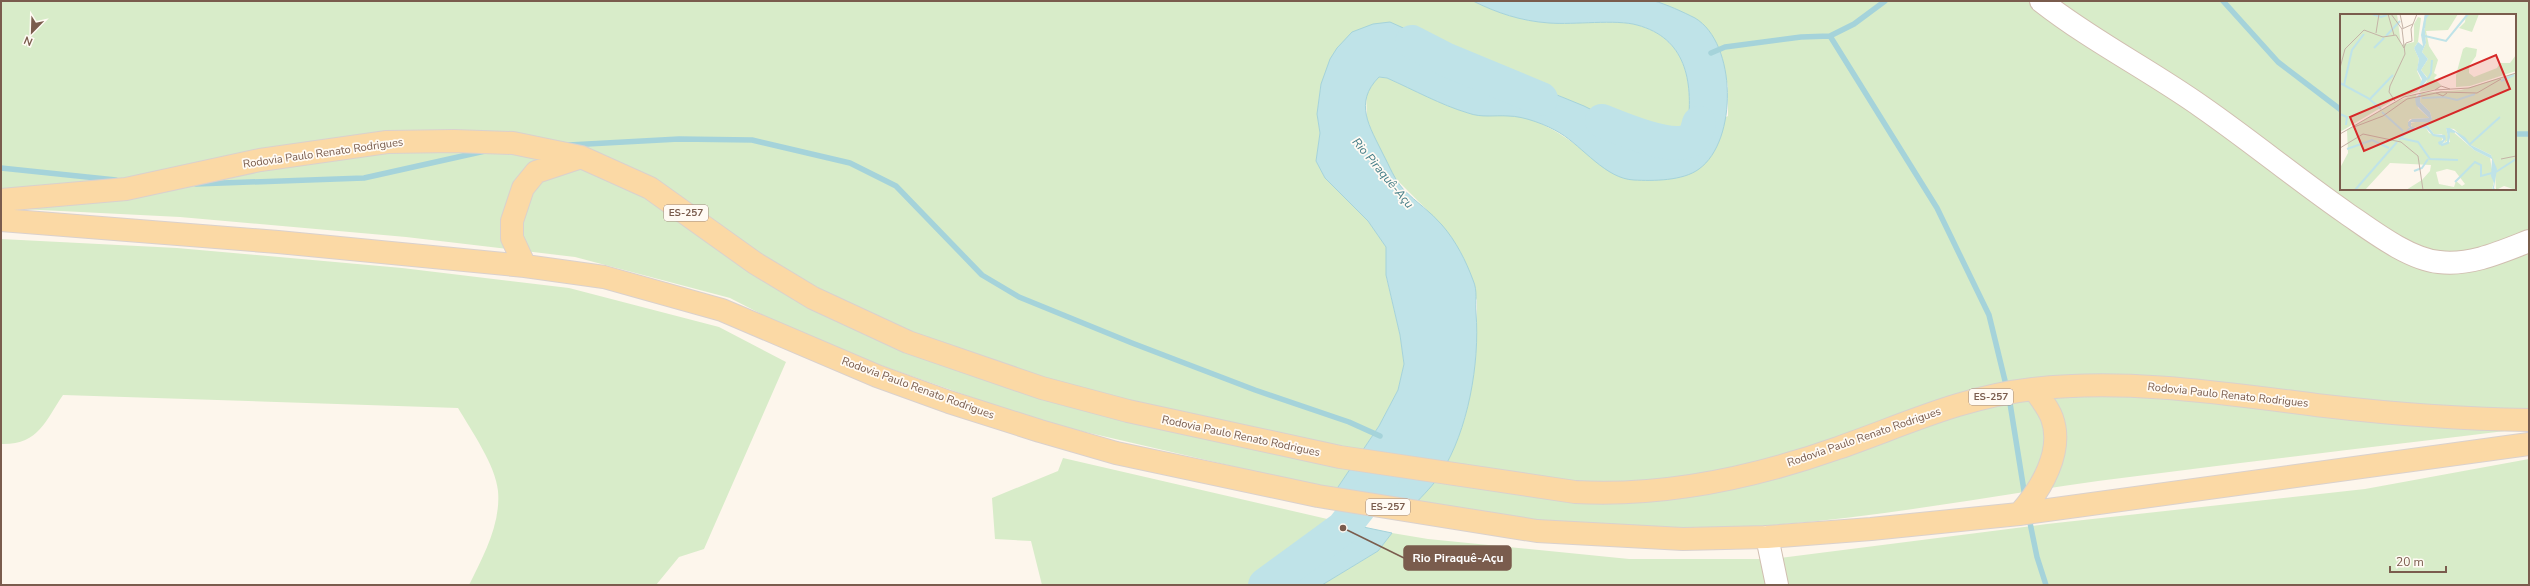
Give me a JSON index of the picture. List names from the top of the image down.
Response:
{
  "streets": {
    "main road": ["Rodovia Paulo Renato Rodrigues", "ES-257"]
  },
  "water": ["Rio Piraquê-Açu"],
  "places": ["Rio Piraquê-Açu"],
  "scale_bar": "20 m",
  "north": "bottom left"
}
